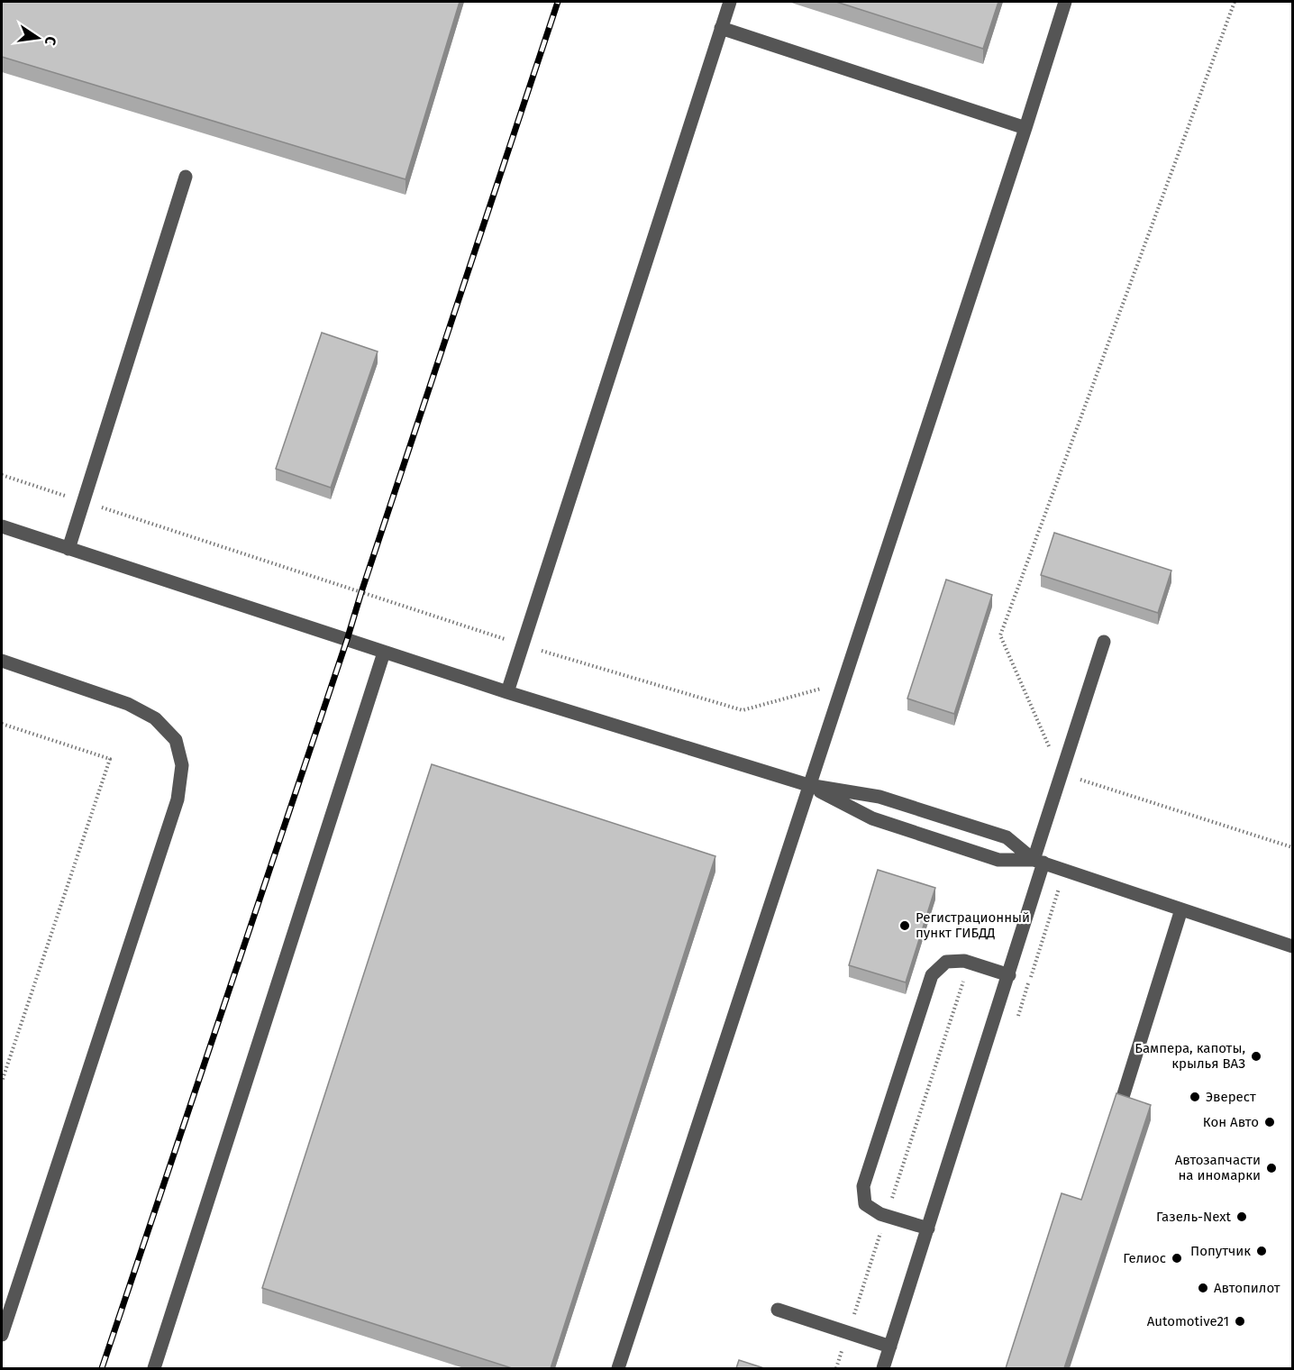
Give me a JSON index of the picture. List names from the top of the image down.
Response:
{
  "places": [
    "Регистрационный пункт ГИБДД",
    "Бампера, капоты, крылья ВАЗ",
    "Эверест",
    "Кон Авто",
    "Автозапчасти на иномарки",
    "Газель-Next",
    "Попутчик",
    "Гелиос",
    "Автопилот",
    "Automotive21"
  ],
  "north": "right"
}
